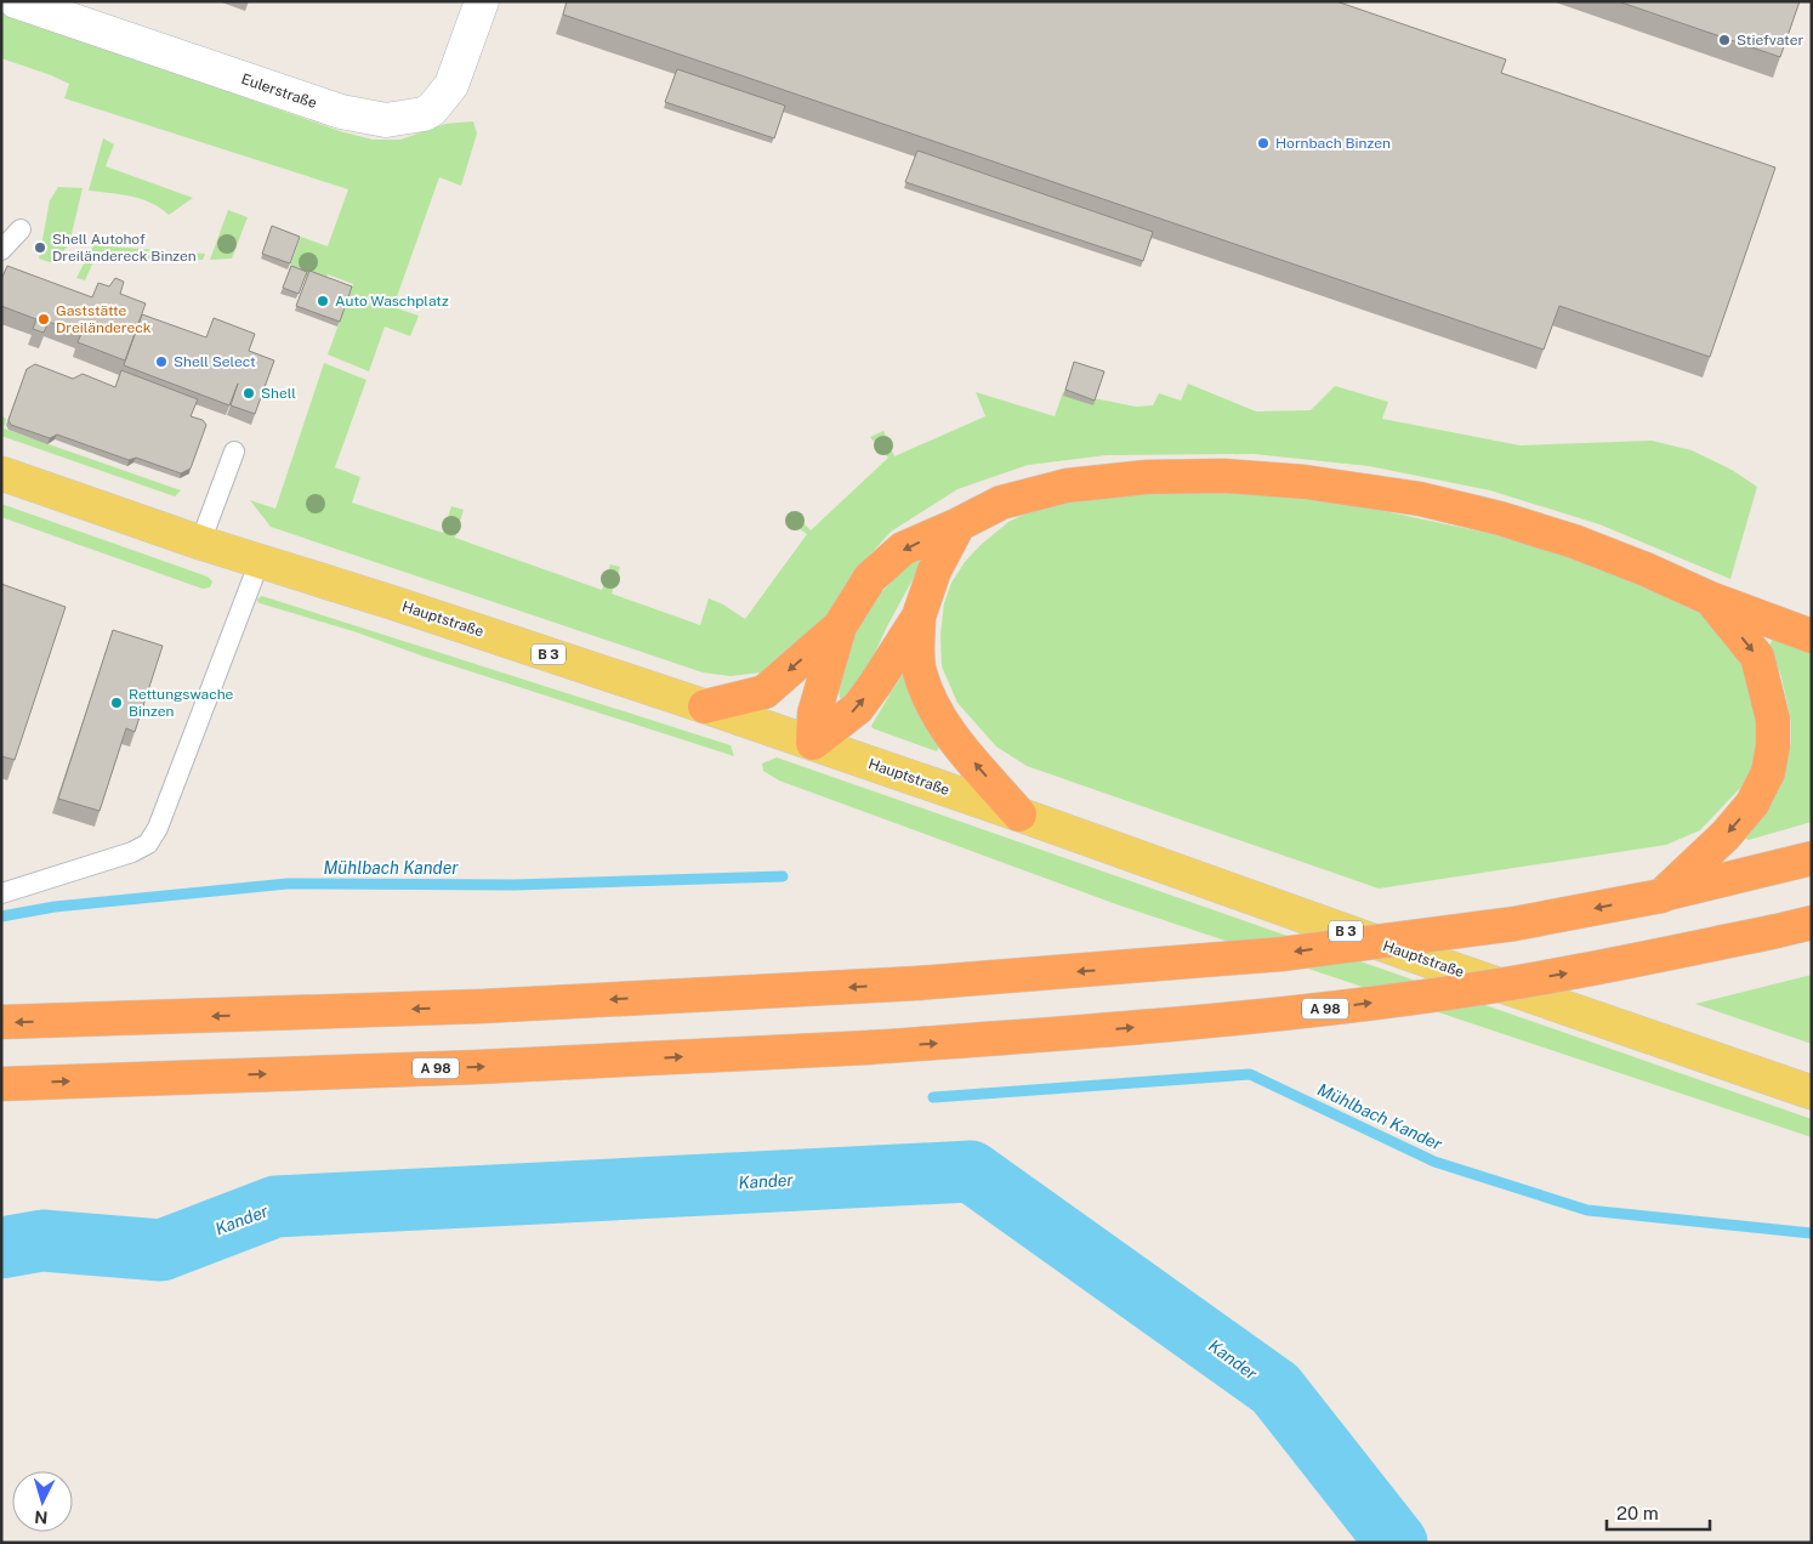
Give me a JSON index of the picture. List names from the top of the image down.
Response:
{
  "streets": {
    "highway": ["A 98"],
    "main road": ["Hauptstraße", "B 3"],
    "street": ["Eulerstraße"]
  },
  "water": ["Mühlbach Kander", "Kander"],
  "places": [
    "Stiefvater",
    "Hornbach Binzen",
    "Shell Autohof Dreiländereck Binzen",
    "Auto Waschplatz",
    "Gaststätte Dreiländereck",
    "Shell Select",
    "Shell",
    "Rettungswache Binzen"
  ],
  "scale_bar": "20 m",
  "north": "bottom"
}
